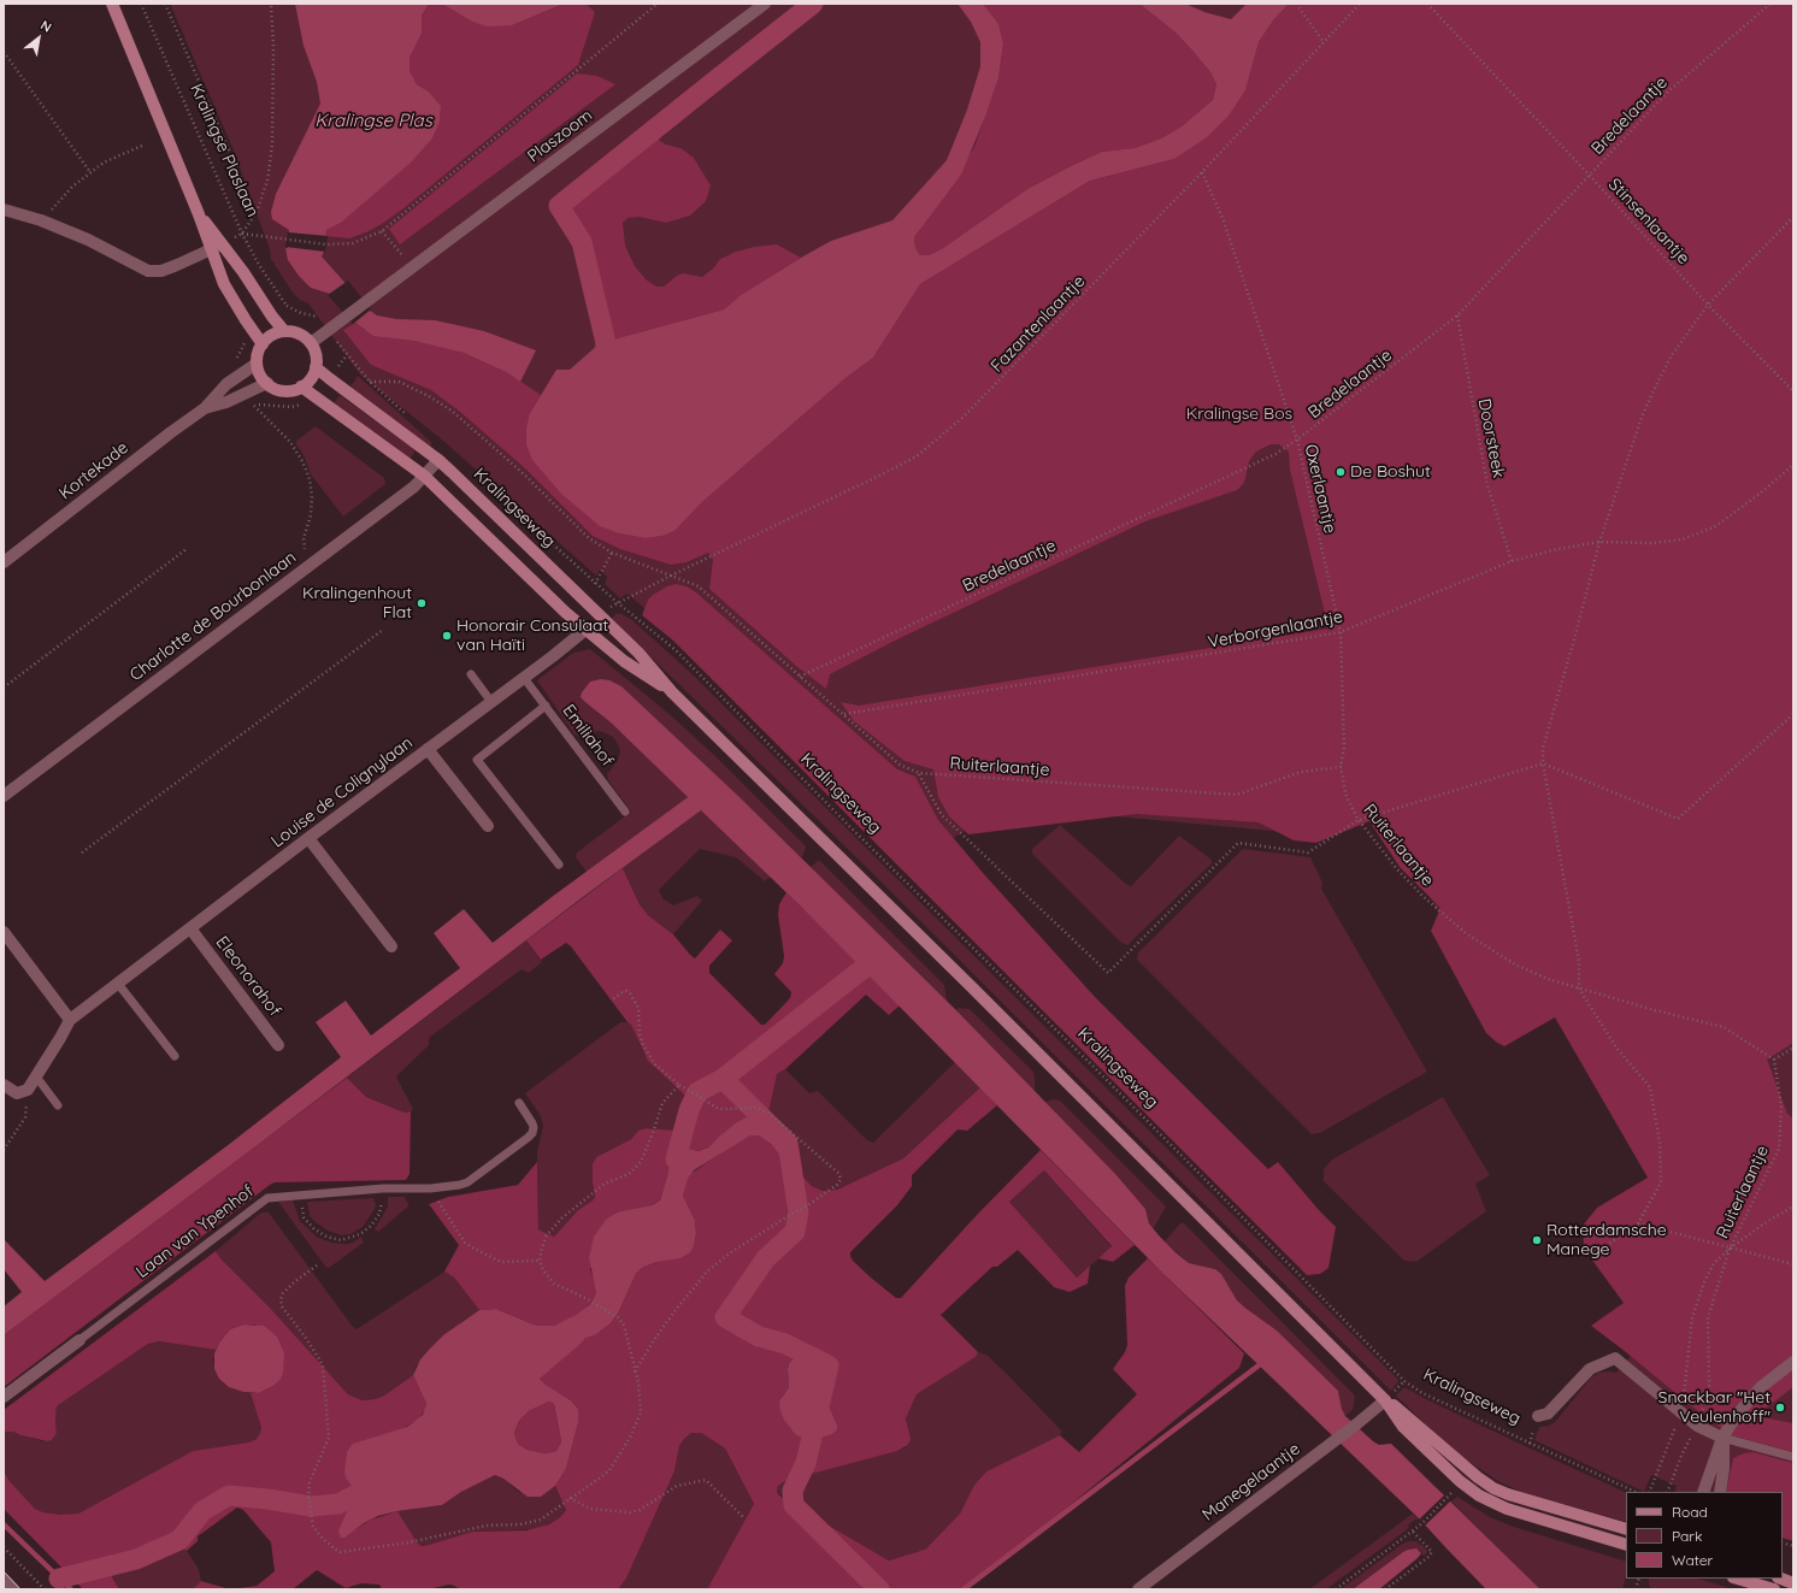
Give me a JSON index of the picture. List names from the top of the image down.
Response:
{
  "streets": {
    "main road": ["Kralingseweg"],
    "street": [
      "Plaszoom",
      "Kortekade",
      "Charlotte de Bourbonlaan",
      "Louise de Colignylaan",
      "Eleonorahof",
      "Laan van Ypenhof",
      "Manegelaantje"
    ],
    "lane": ["Emiliahof"],
    "path": [
      "Bredelaantje",
      "Kralingse Plaslaan",
      "Stinsenlaantje",
      "Fazantenlaantje",
      "Doorsteek",
      "Oxerlaantje",
      "Verborgenlaantje",
      "Ruiterlaantje"
    ]
  },
  "crossings": [
    ["Bredelaantje", "Stinsenlaantje"],
    ["Bredelaantje", "Doorsteek"],
    ["Bredelaantje", "Oxerlaantje"],
    ["Bredelaantje", "Ruiterlaantje"],
    ["Plaszoom", "Kortekade"],
    ["Plaszoom", "Kralingseweg"],
    ["Fazantenlaantje", "Oxerlaantje"],
    ["Fazantenlaantje", "Kralingseweg"],
    ["Fazantenlaantje", "Ruiterlaantje"],
    ["Doorsteek", "Verborgenlaantje"],
    ["Kortekade", "Kralingseweg"],
    ["Oxerlaantje", "Verborgenlaantje"],
    ["Oxerlaantje", "Ruiterlaantje"],
    ["Kralingseweg", "Charlotte de Bourbonlaan"],
    ["Kralingseweg", "Ruiterlaantje"],
    ["Kralingseweg", "Louise de Colignylaan"],
    ["Kralingseweg", "Manegelaantje"],
    ["Verborgenlaantje", "Ruiterlaantje"],
    ["Emiliahof", "Louise de Colignylaan"],
    ["Louise de Colignylaan", "Eleonorahof"]
  ],
  "water": ["Kralingse Plas"],
  "parks": ["Kralingse Bos"],
  "places": [
    "De Boshut",
    "Kralingenhout Flat",
    "Honorair Consulaat van Haïti",
    "Rotterdamsche Manege",
    "Snackbar \"Het Veulenhoff\""
  ],
  "legend": ["Road", "Park", "Water"],
  "north": "top right"
}
